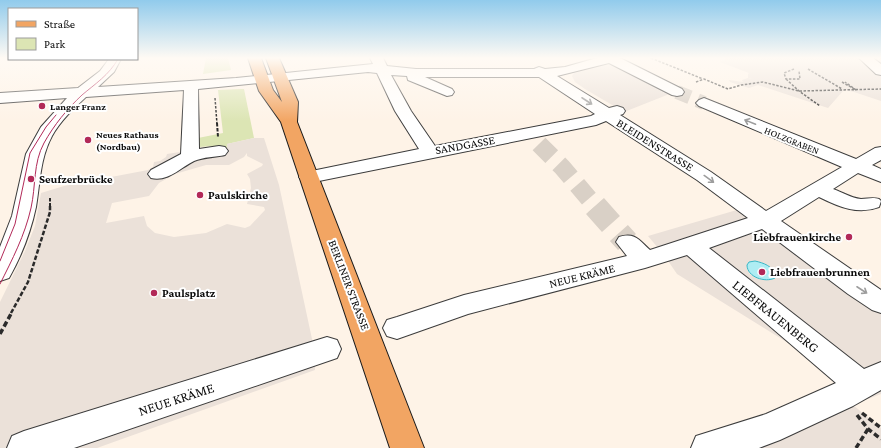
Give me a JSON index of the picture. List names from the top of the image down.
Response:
{
  "streets": {
    "main road": ["BERLINER STRASSE"],
    "street": [
      "HOLZGRABEN",
      "SANDGASSE",
      "BLEIDENSTRASSE",
      "NEUE KRÄME",
      "LIEBFRAUENBERG"
    ]
  },
  "crossings": [
    ["HOLZGRABEN", "NEUE KRÄME"],
    ["SANDGASSE", "BLEIDENSTRASSE"],
    ["SANDGASSE", "BERLINER STRASSE"],
    ["BLEIDENSTRASSE", "NEUE KRÄME"],
    ["NEUE KRÄME", "LIEBFRAUENBERG"]
  ],
  "one_way": ["BLEIDENSTRASSE"],
  "places": [
    "Langer Franz",
    "Neues Rathaus (Nordbau)",
    "Seufzerbrücke",
    "Paulskirche",
    "Liebfrauenkirche",
    "Liebfrauenbrunnen",
    "Paulsplatz"
  ],
  "legend": ["Straße", "Park"]
}
